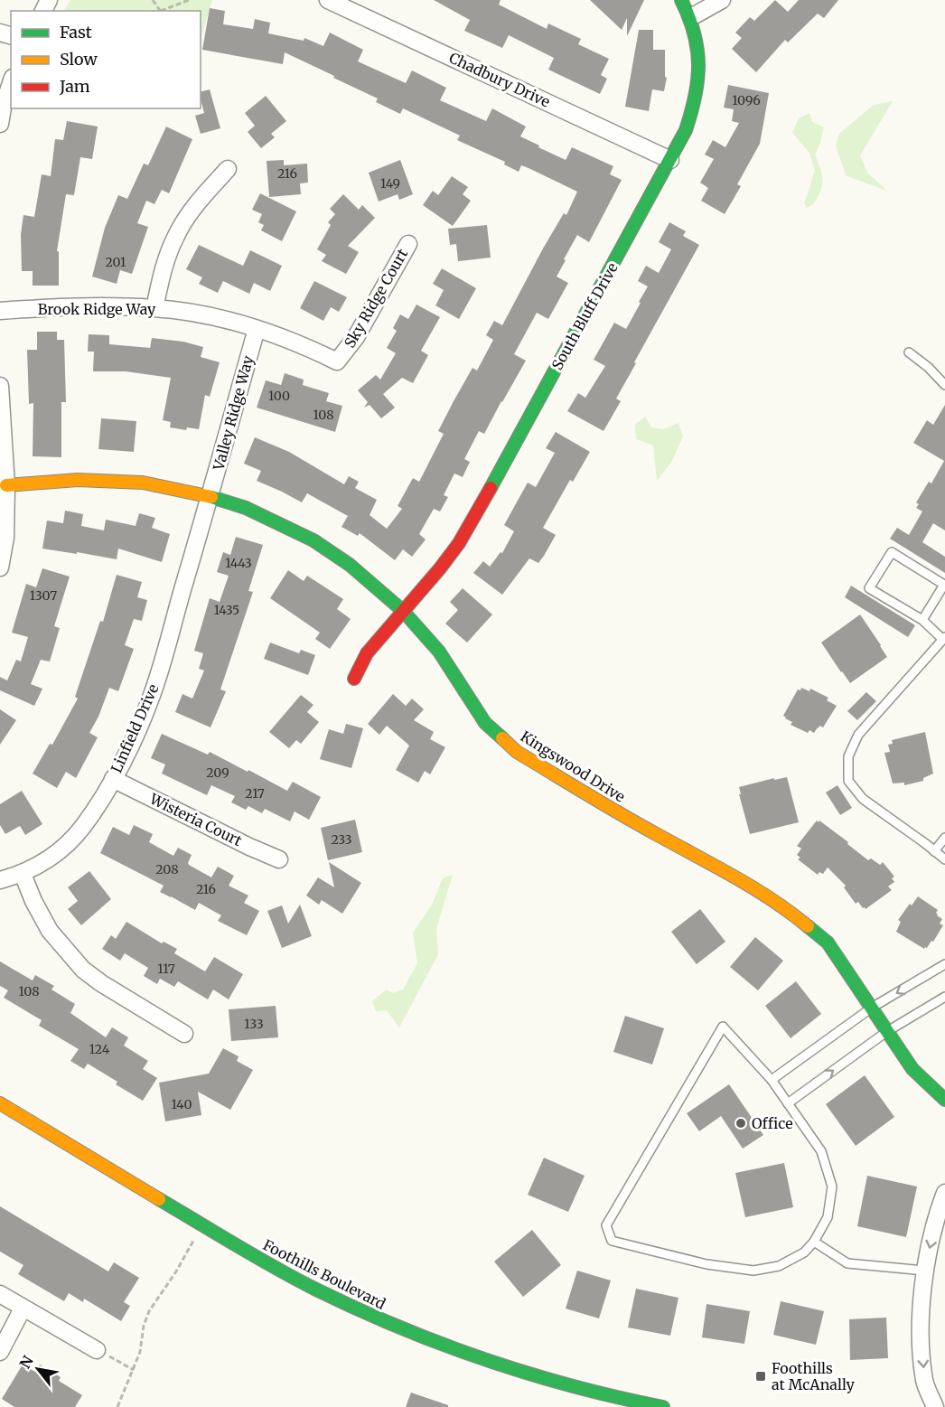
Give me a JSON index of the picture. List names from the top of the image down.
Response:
{
  "streets": {
    "street": [
      "Chadbury Drive",
      "Sky Ridge Court",
      "Brook Ridge Way",
      "South Bluff Drive",
      "Valley Ridge Way",
      "Linfield Drive",
      "Kingswood Drive",
      "Wisteria Court",
      "Foothills Boulevard"
    ]
  },
  "crossings": [
    ["Chadbury Drive", "South Bluff Drive"],
    ["Sky Ridge Court", "Brook Ridge Way"],
    ["Sky Ridge Court", "Valley Ridge Way"],
    ["Brook Ridge Way", "Valley Ridge Way"],
    ["South Bluff Drive", "Kingswood Drive"],
    ["Valley Ridge Way", "Linfield Drive"],
    ["Valley Ridge Way", "Kingswood Drive"],
    ["Linfield Drive", "Kingswood Drive"],
    ["Linfield Drive", "Wisteria Court"]
  ],
  "places": {
    "other": ["Office"],
    "transit": ["Foothills at McAnally"]
  },
  "house_numbers": [
    "1096",
    "216",
    "149",
    "201",
    "100",
    "108",
    "1443",
    "1307",
    "1435",
    "209",
    "217",
    "233",
    "208",
    "216",
    "117",
    "108",
    "133",
    "124",
    "140"
  ],
  "legend": ["Fast", "Slow", "Jam"],
  "north": "top left"
}
